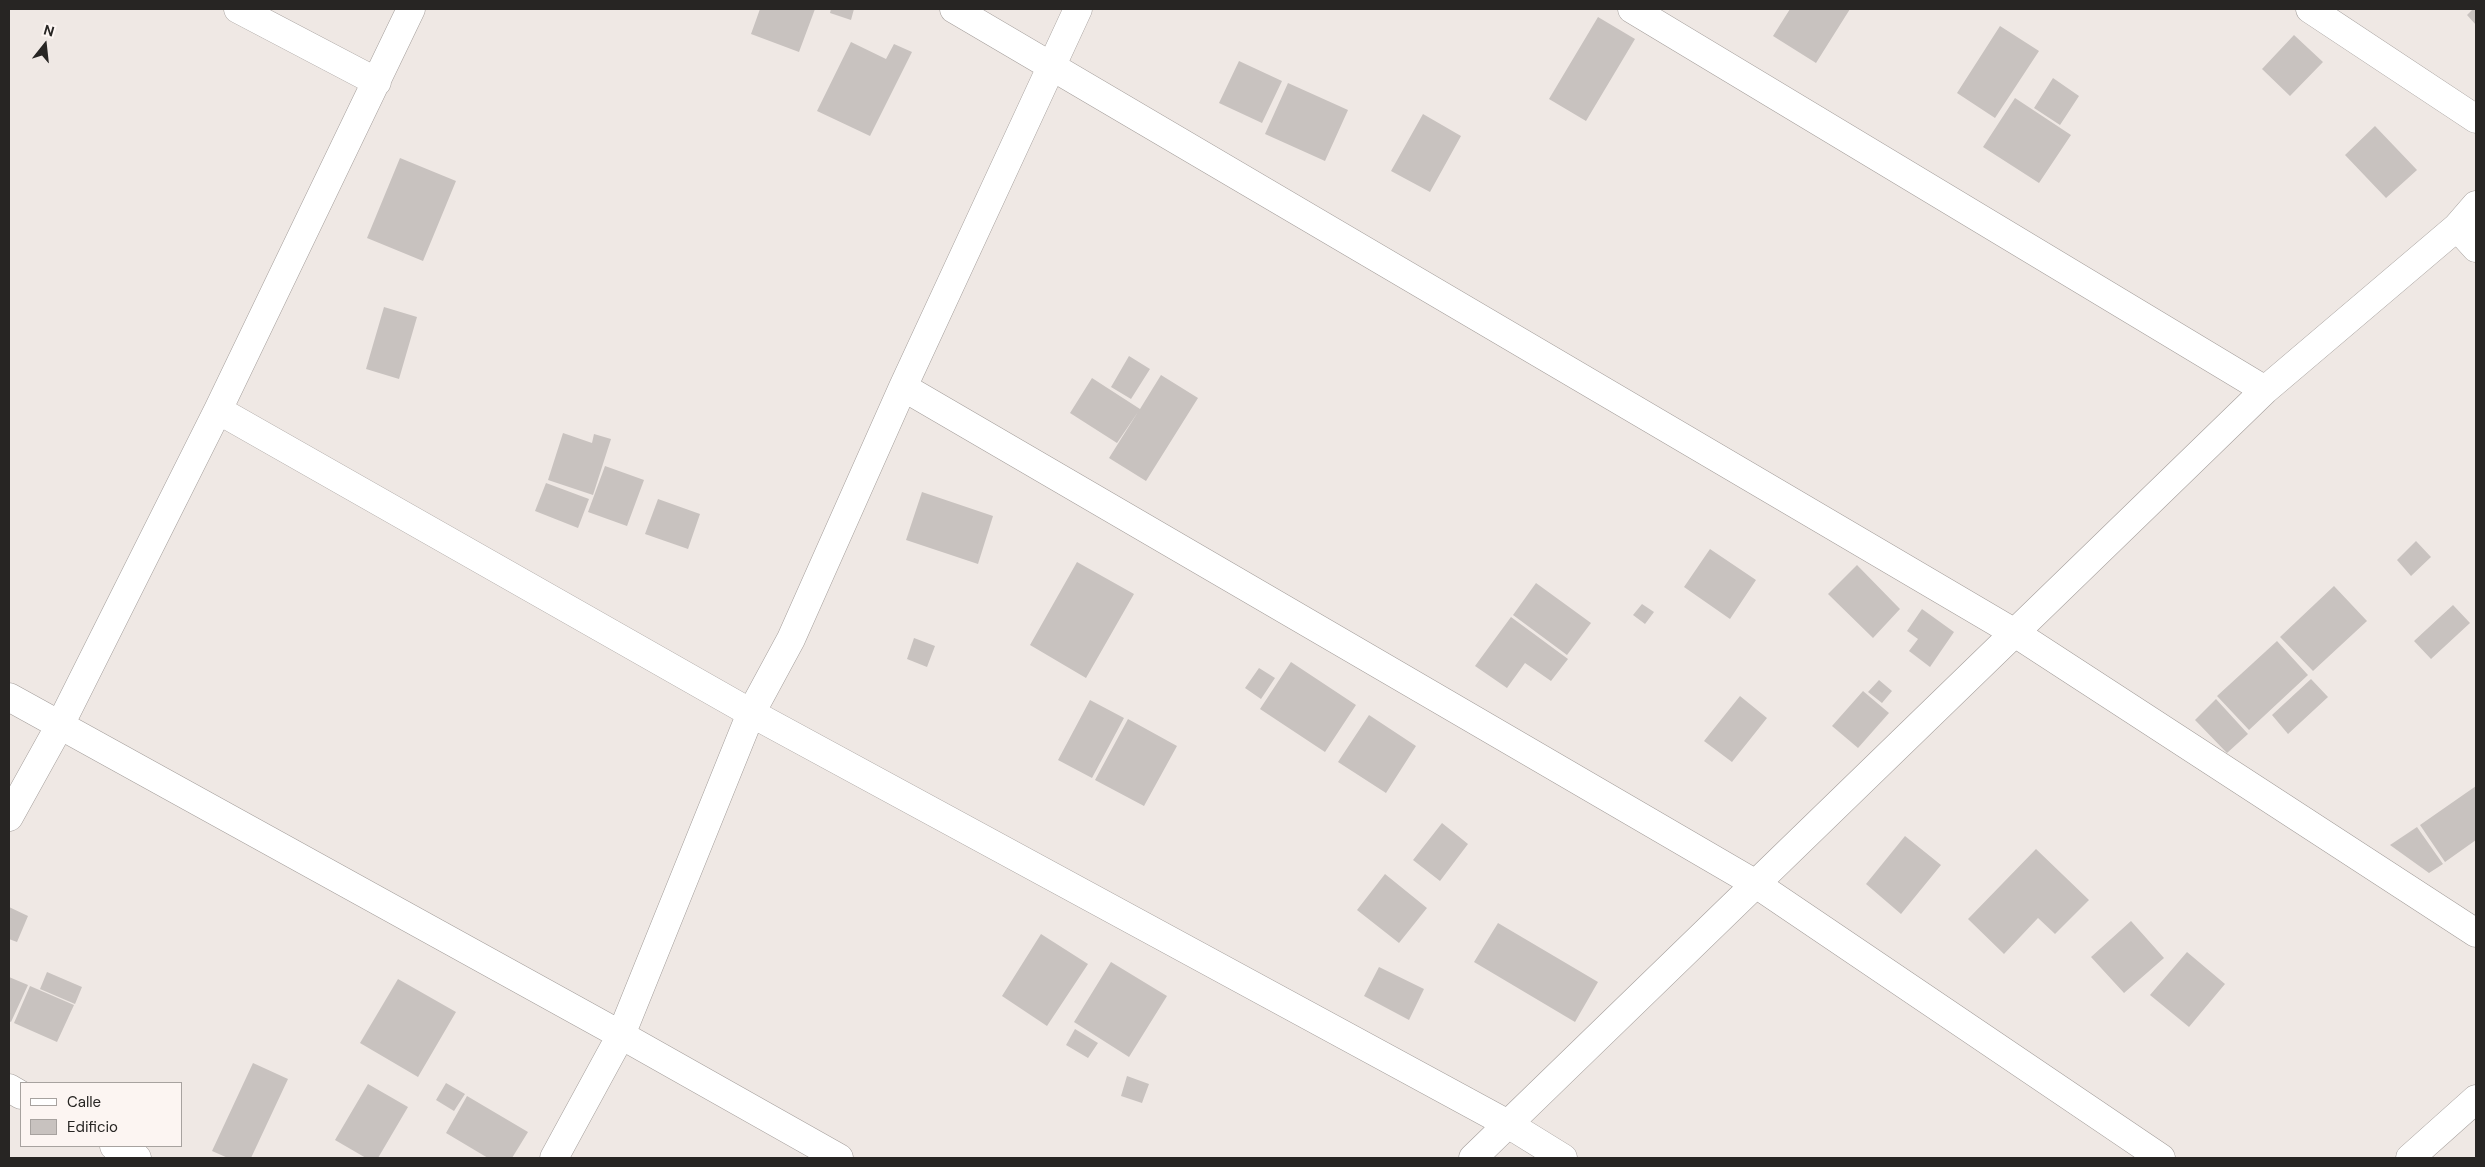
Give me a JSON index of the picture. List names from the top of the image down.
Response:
{
  "legend": ["Calle", "Edificio"],
  "north": "top"
}
